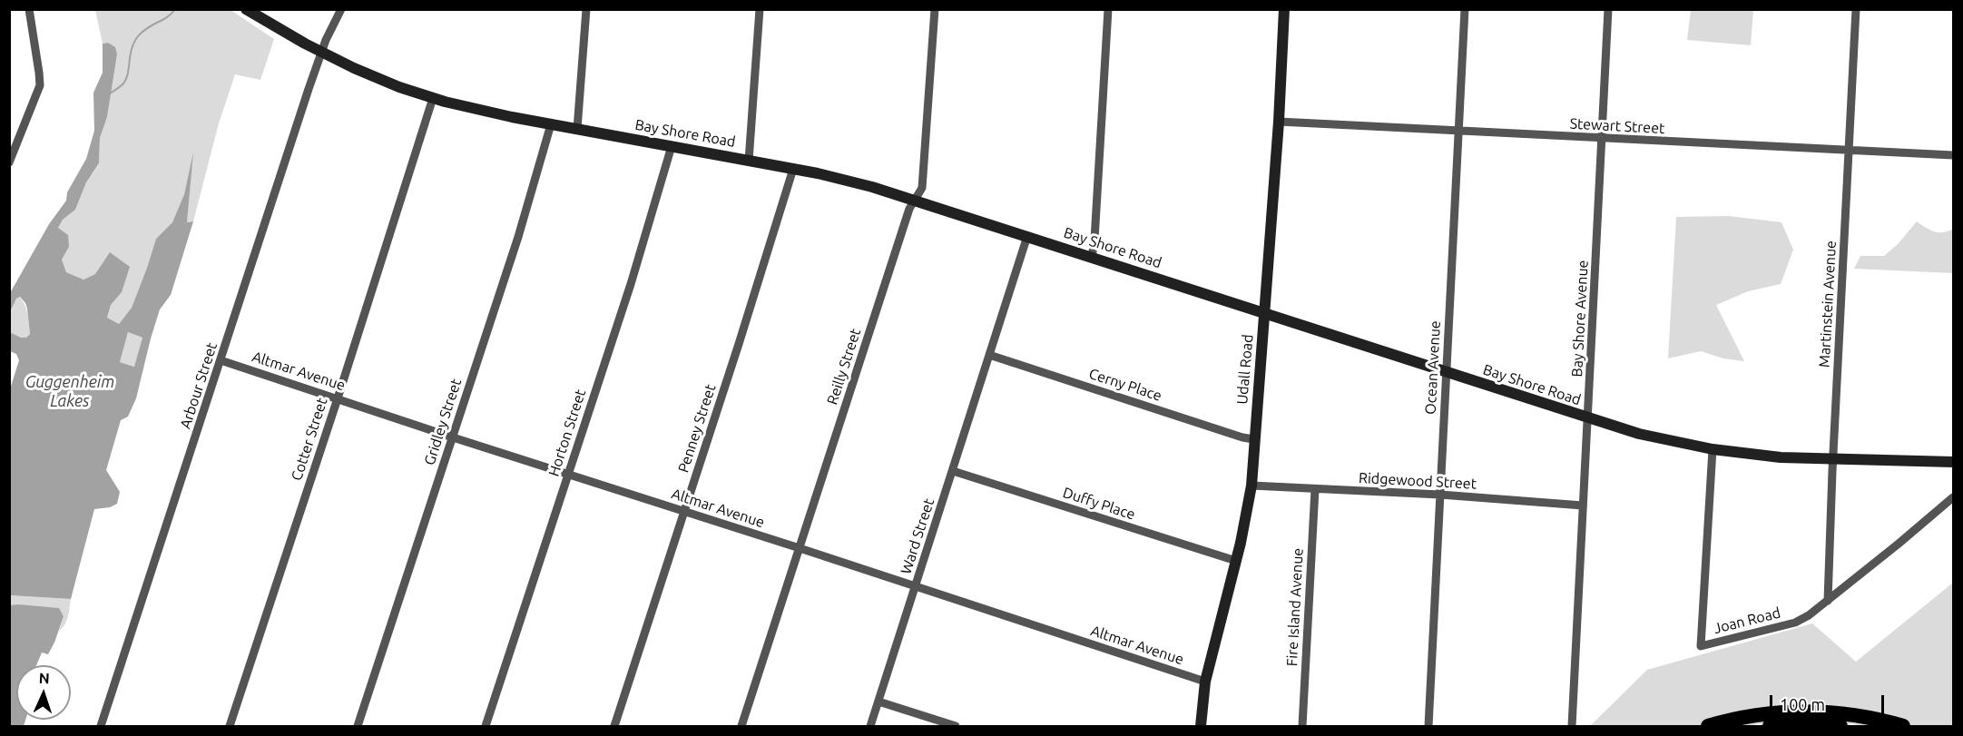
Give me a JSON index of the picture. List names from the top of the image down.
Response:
{
  "streets": {
    "main road": ["Bay Shore Road", "Udall Road"],
    "street": [
      "Stewart Street",
      "Martinstein Avenue",
      "Bay Shore Avenue",
      "Reilly Street",
      "Ocean Avenue",
      "Altmar Avenue",
      "Cerny Place",
      "Arbour Street",
      "Gridley Street",
      "Penney Street",
      "Horton Street",
      "Cotter Street",
      "Ridgewood Street",
      "Duffy Place",
      "Ward Street",
      "Fire Island Avenue",
      "Joan Road"
    ]
  },
  "crossings": [
    ["Stewart Street", "Martinstein Avenue"],
    ["Stewart Street", "Bay Shore Avenue"],
    ["Stewart Street", "Ocean Avenue"],
    ["Stewart Street", "Udall Road"],
    ["Bay Shore Road", "Martinstein Avenue"],
    ["Bay Shore Road", "Bay Shore Avenue"],
    ["Bay Shore Road", "Reilly Street"],
    ["Bay Shore Road", "Ocean Avenue"],
    ["Bay Shore Road", "Udall Road"],
    ["Bay Shore Road", "Arbour Street"],
    ["Bay Shore Road", "Gridley Street"],
    ["Bay Shore Road", "Penney Street"],
    ["Bay Shore Road", "Horton Street"],
    ["Bay Shore Road", "Cotter Street"],
    ["Bay Shore Road", "Ward Street"],
    ["Bay Shore Road", "Joan Road"],
    ["Martinstein Avenue", "Joan Road"],
    ["Bay Shore Avenue", "Ridgewood Street"],
    ["Reilly Street", "Altmar Avenue"],
    ["Ocean Avenue", "Ridgewood Street"],
    ["Udall Road", "Altmar Avenue"],
    ["Udall Road", "Cerny Place"],
    ["Udall Road", "Ridgewood Street"],
    ["Udall Road", "Duffy Place"],
    ["Altmar Avenue", "Arbour Street"],
    ["Altmar Avenue", "Gridley Street"],
    ["Altmar Avenue", "Penney Street"],
    ["Altmar Avenue", "Horton Street"],
    ["Altmar Avenue", "Cotter Street"],
    ["Altmar Avenue", "Ward Street"],
    ["Cerny Place", "Ward Street"],
    ["Ridgewood Street", "Fire Island Avenue"],
    ["Duffy Place", "Ward Street"]
  ],
  "water": ["Guggenheim Lakes"],
  "scale_bar": "100 m",
  "north": "top"
}
